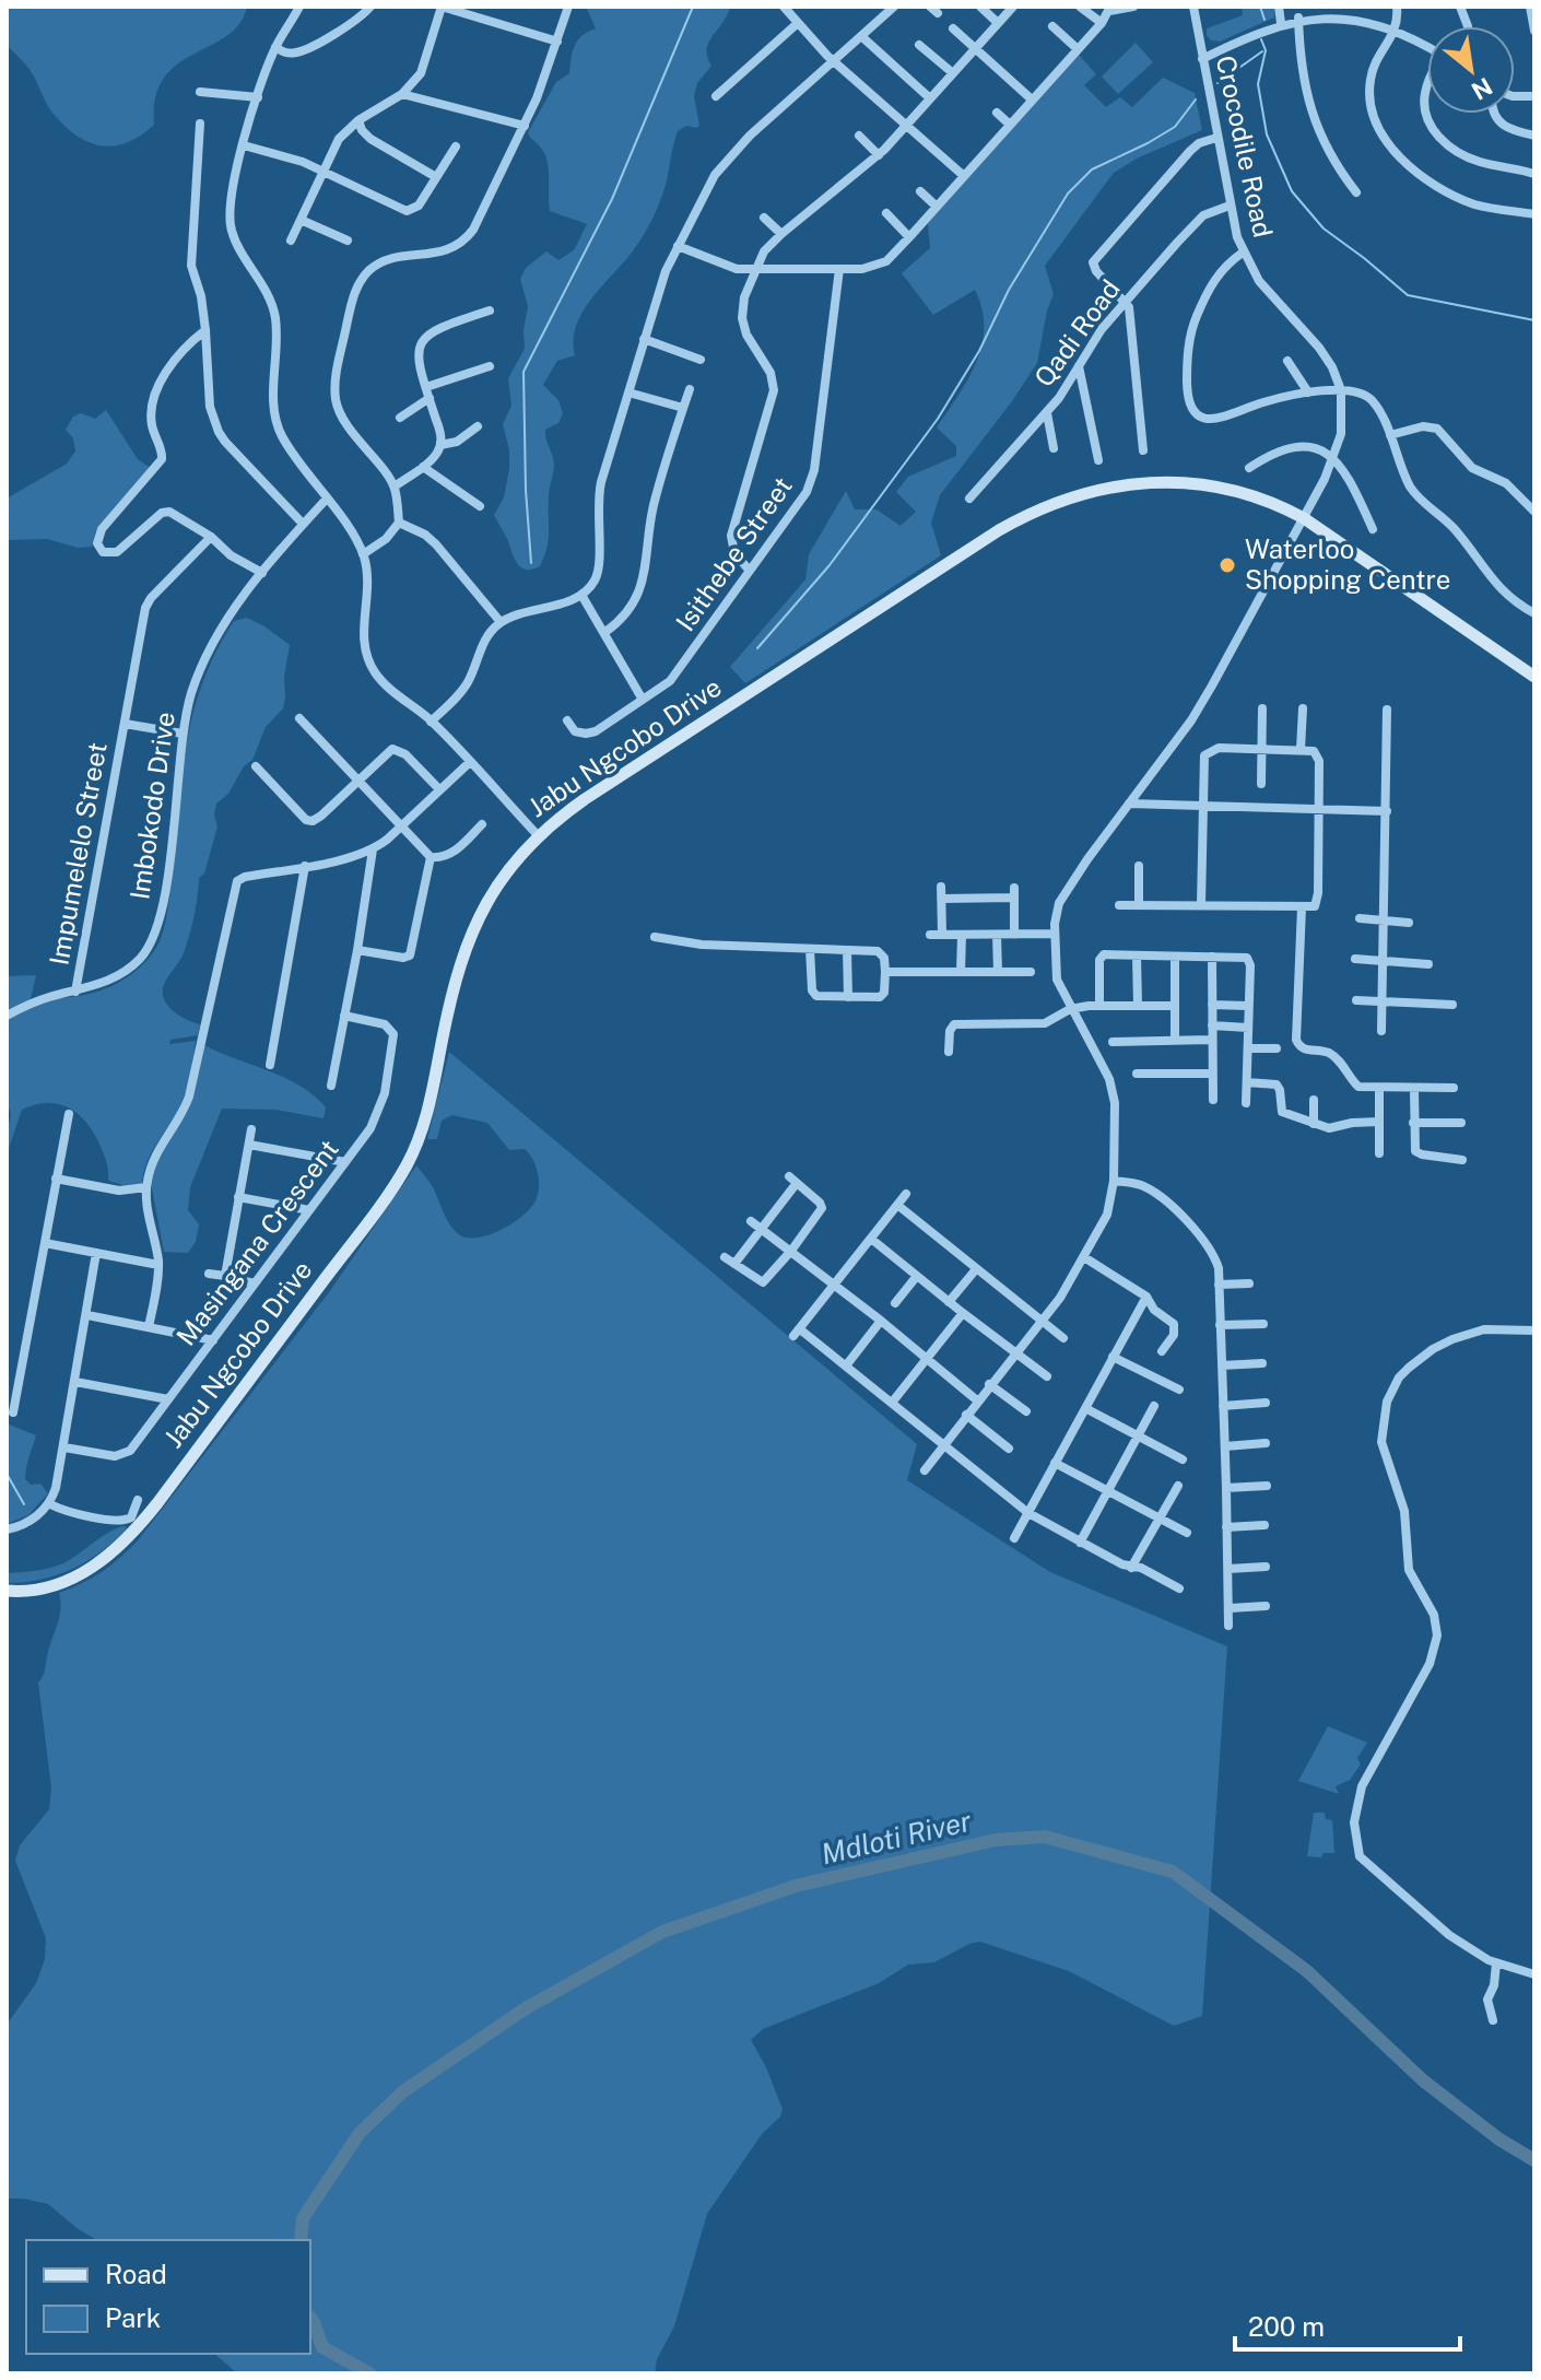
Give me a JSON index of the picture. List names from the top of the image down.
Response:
{
  "streets": {
    "main road": ["Jabu Ngcobo Drive"],
    "street": [
      "Crocodile Road",
      "Qadi Road",
      "Isithebe Street",
      "Imbokodo Drive",
      "Impumelelo Street",
      "Masingana Crescent"
    ]
  },
  "crossings": [
    ["Crocodile Road", "Qadi Road"],
    ["Crocodile Road", "Jabu Ngcobo Drive"],
    ["Imbokodo Drive", "Impumelelo Street"]
  ],
  "water": ["Mdloti River"],
  "places": ["Waterloo Shopping Centre"],
  "legend": ["Road", "Park"],
  "scale_bar": "200 m",
  "north": "bottom right"
}
